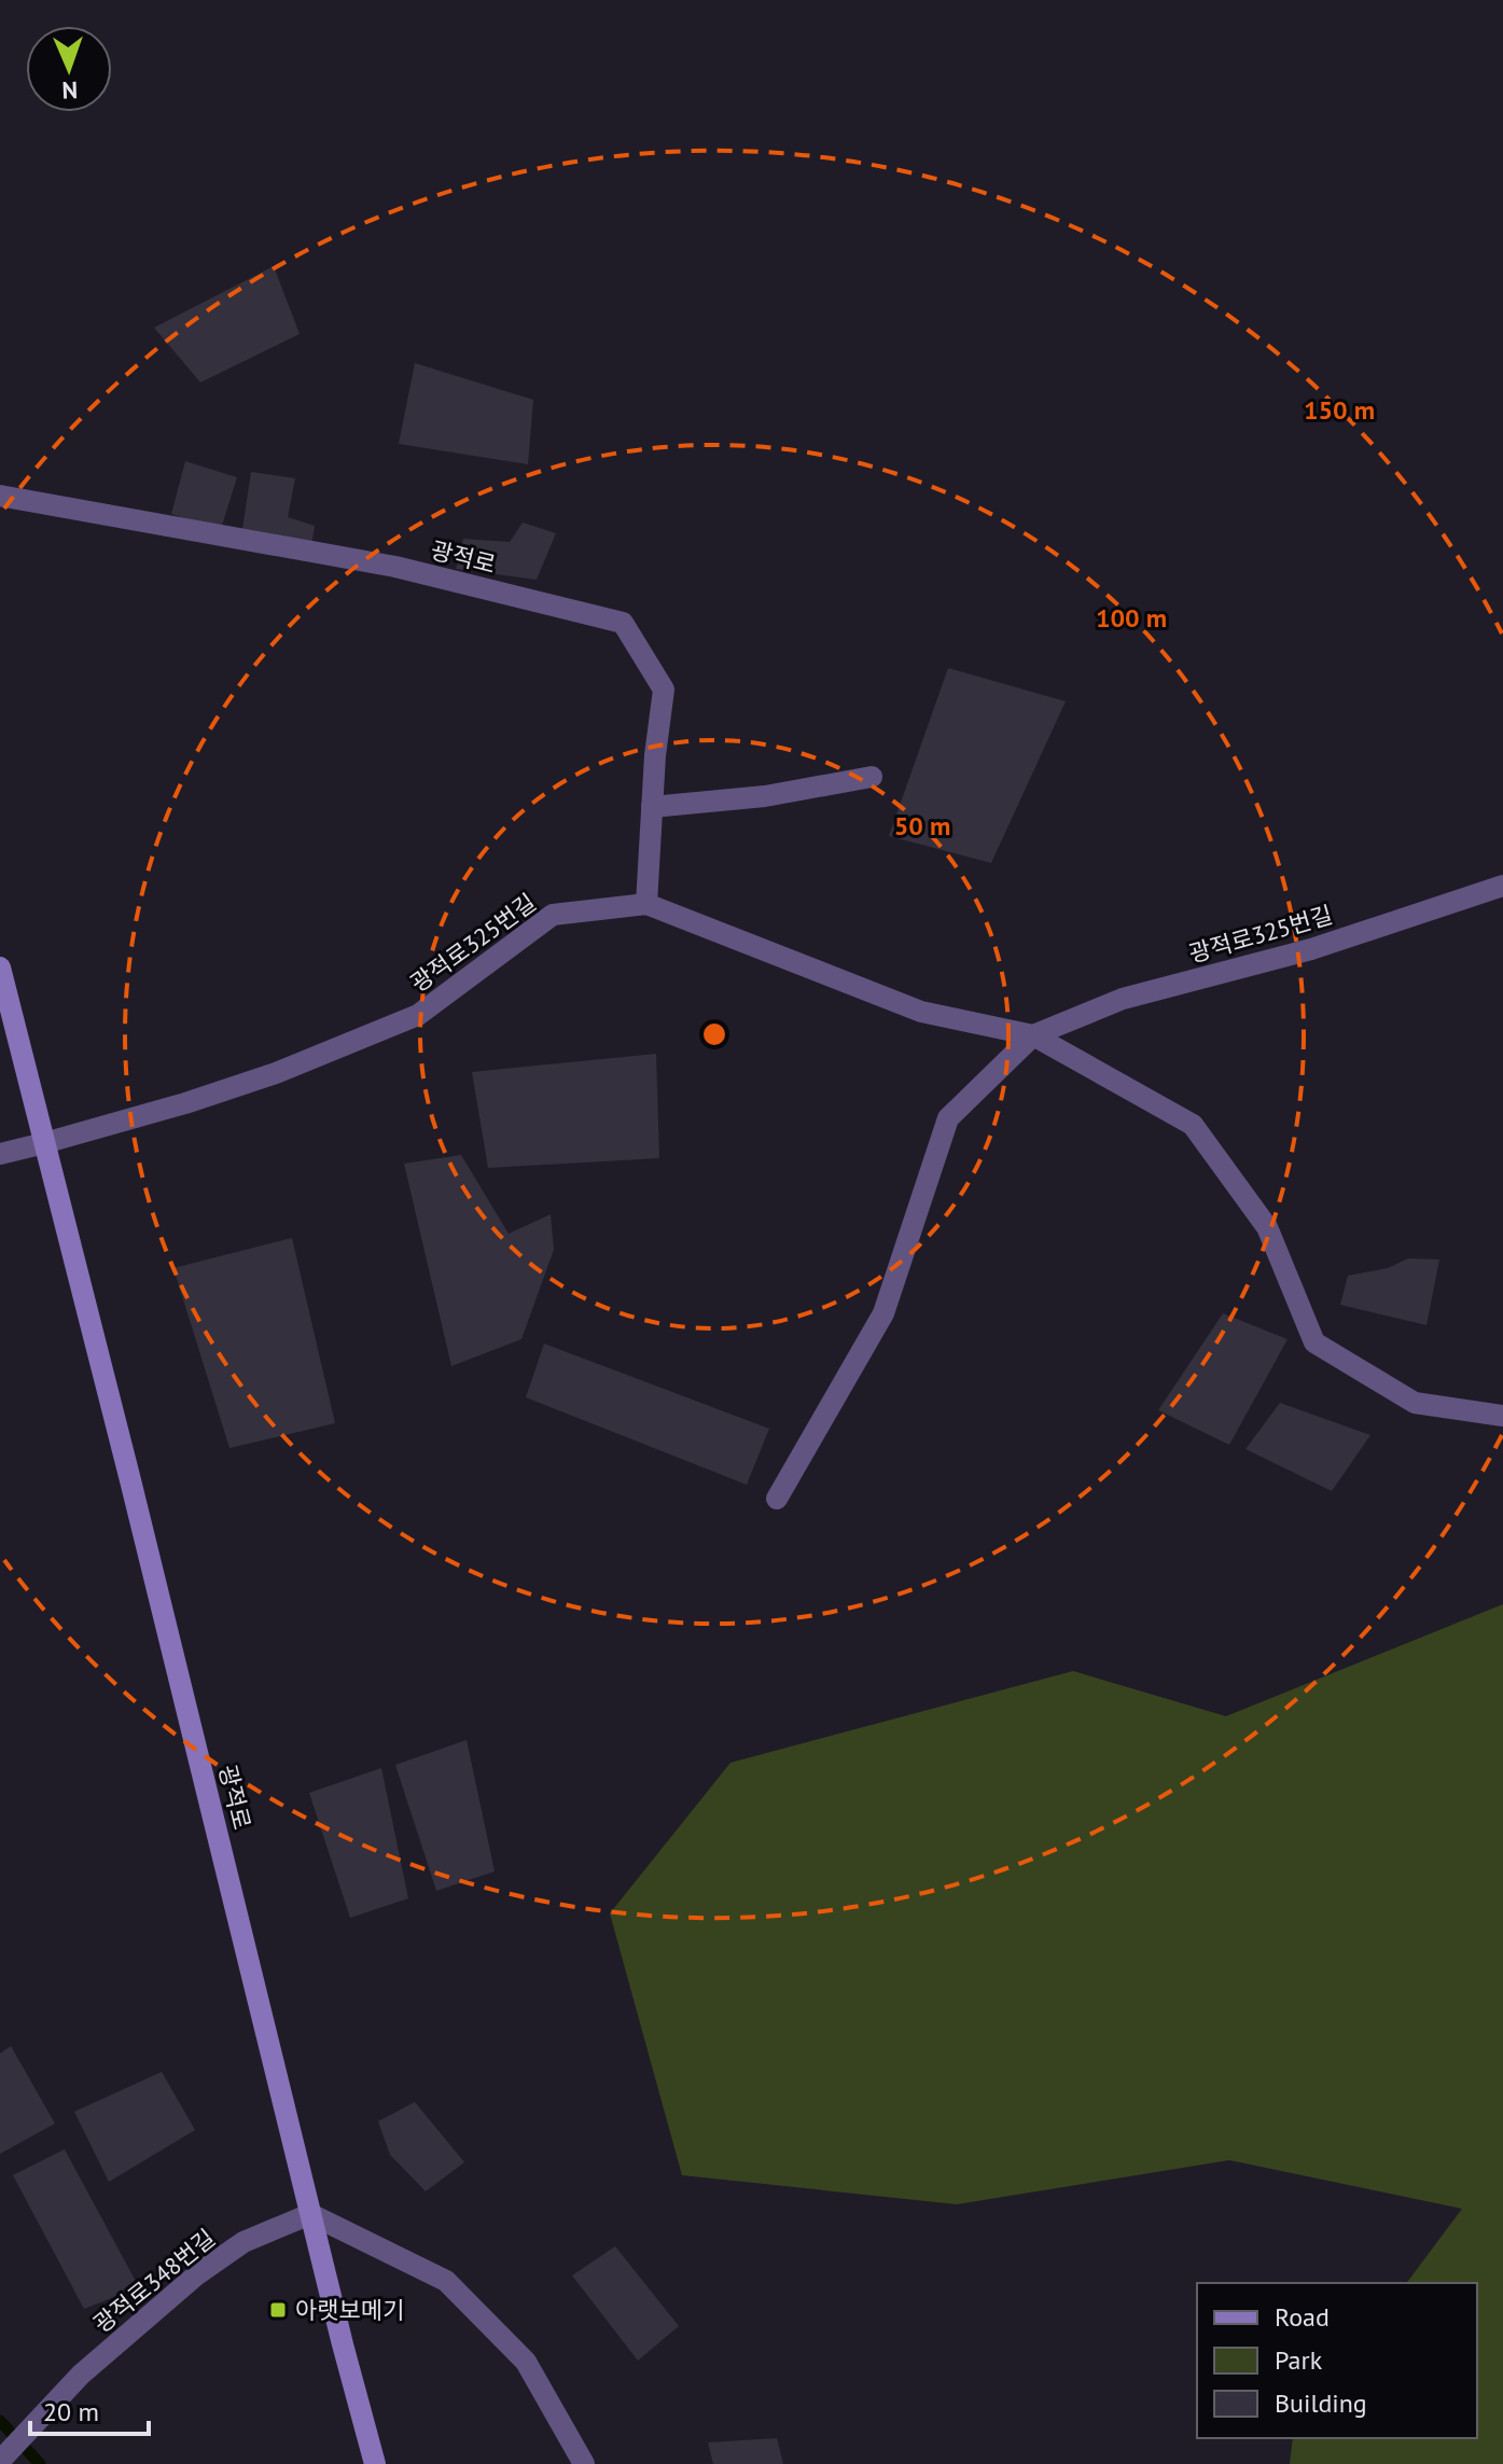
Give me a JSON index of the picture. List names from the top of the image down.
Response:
{
  "streets": {
    "main road": ["광적로"],
    "street": ["광적로325번길", "광적로348번길"]
  },
  "crossings": [
    ["광적로", "광적로325번길"],
    ["광적로", "광적로348번길"]
  ],
  "places": {
    "transit": ["아랫보메기"]
  },
  "legend": ["Road", "Park", "Building"],
  "scale_bar": "20 m",
  "north": "bottom",
  "rings": ["150 m", "100 m", "50 m"]
}
